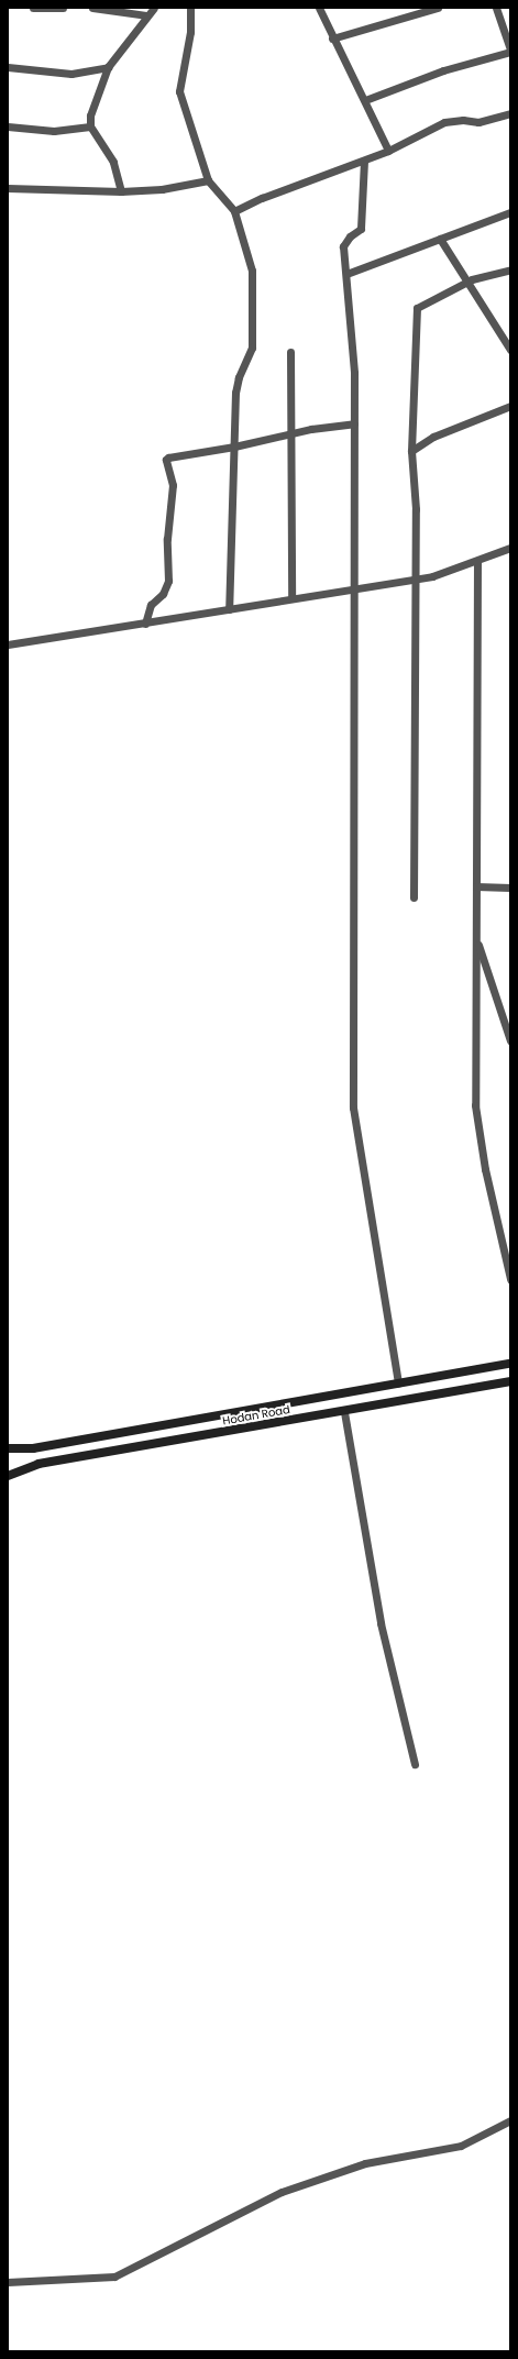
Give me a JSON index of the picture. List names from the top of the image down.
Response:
{
  "streets": {
    "main road": ["Hodan Road"]
  }
}
